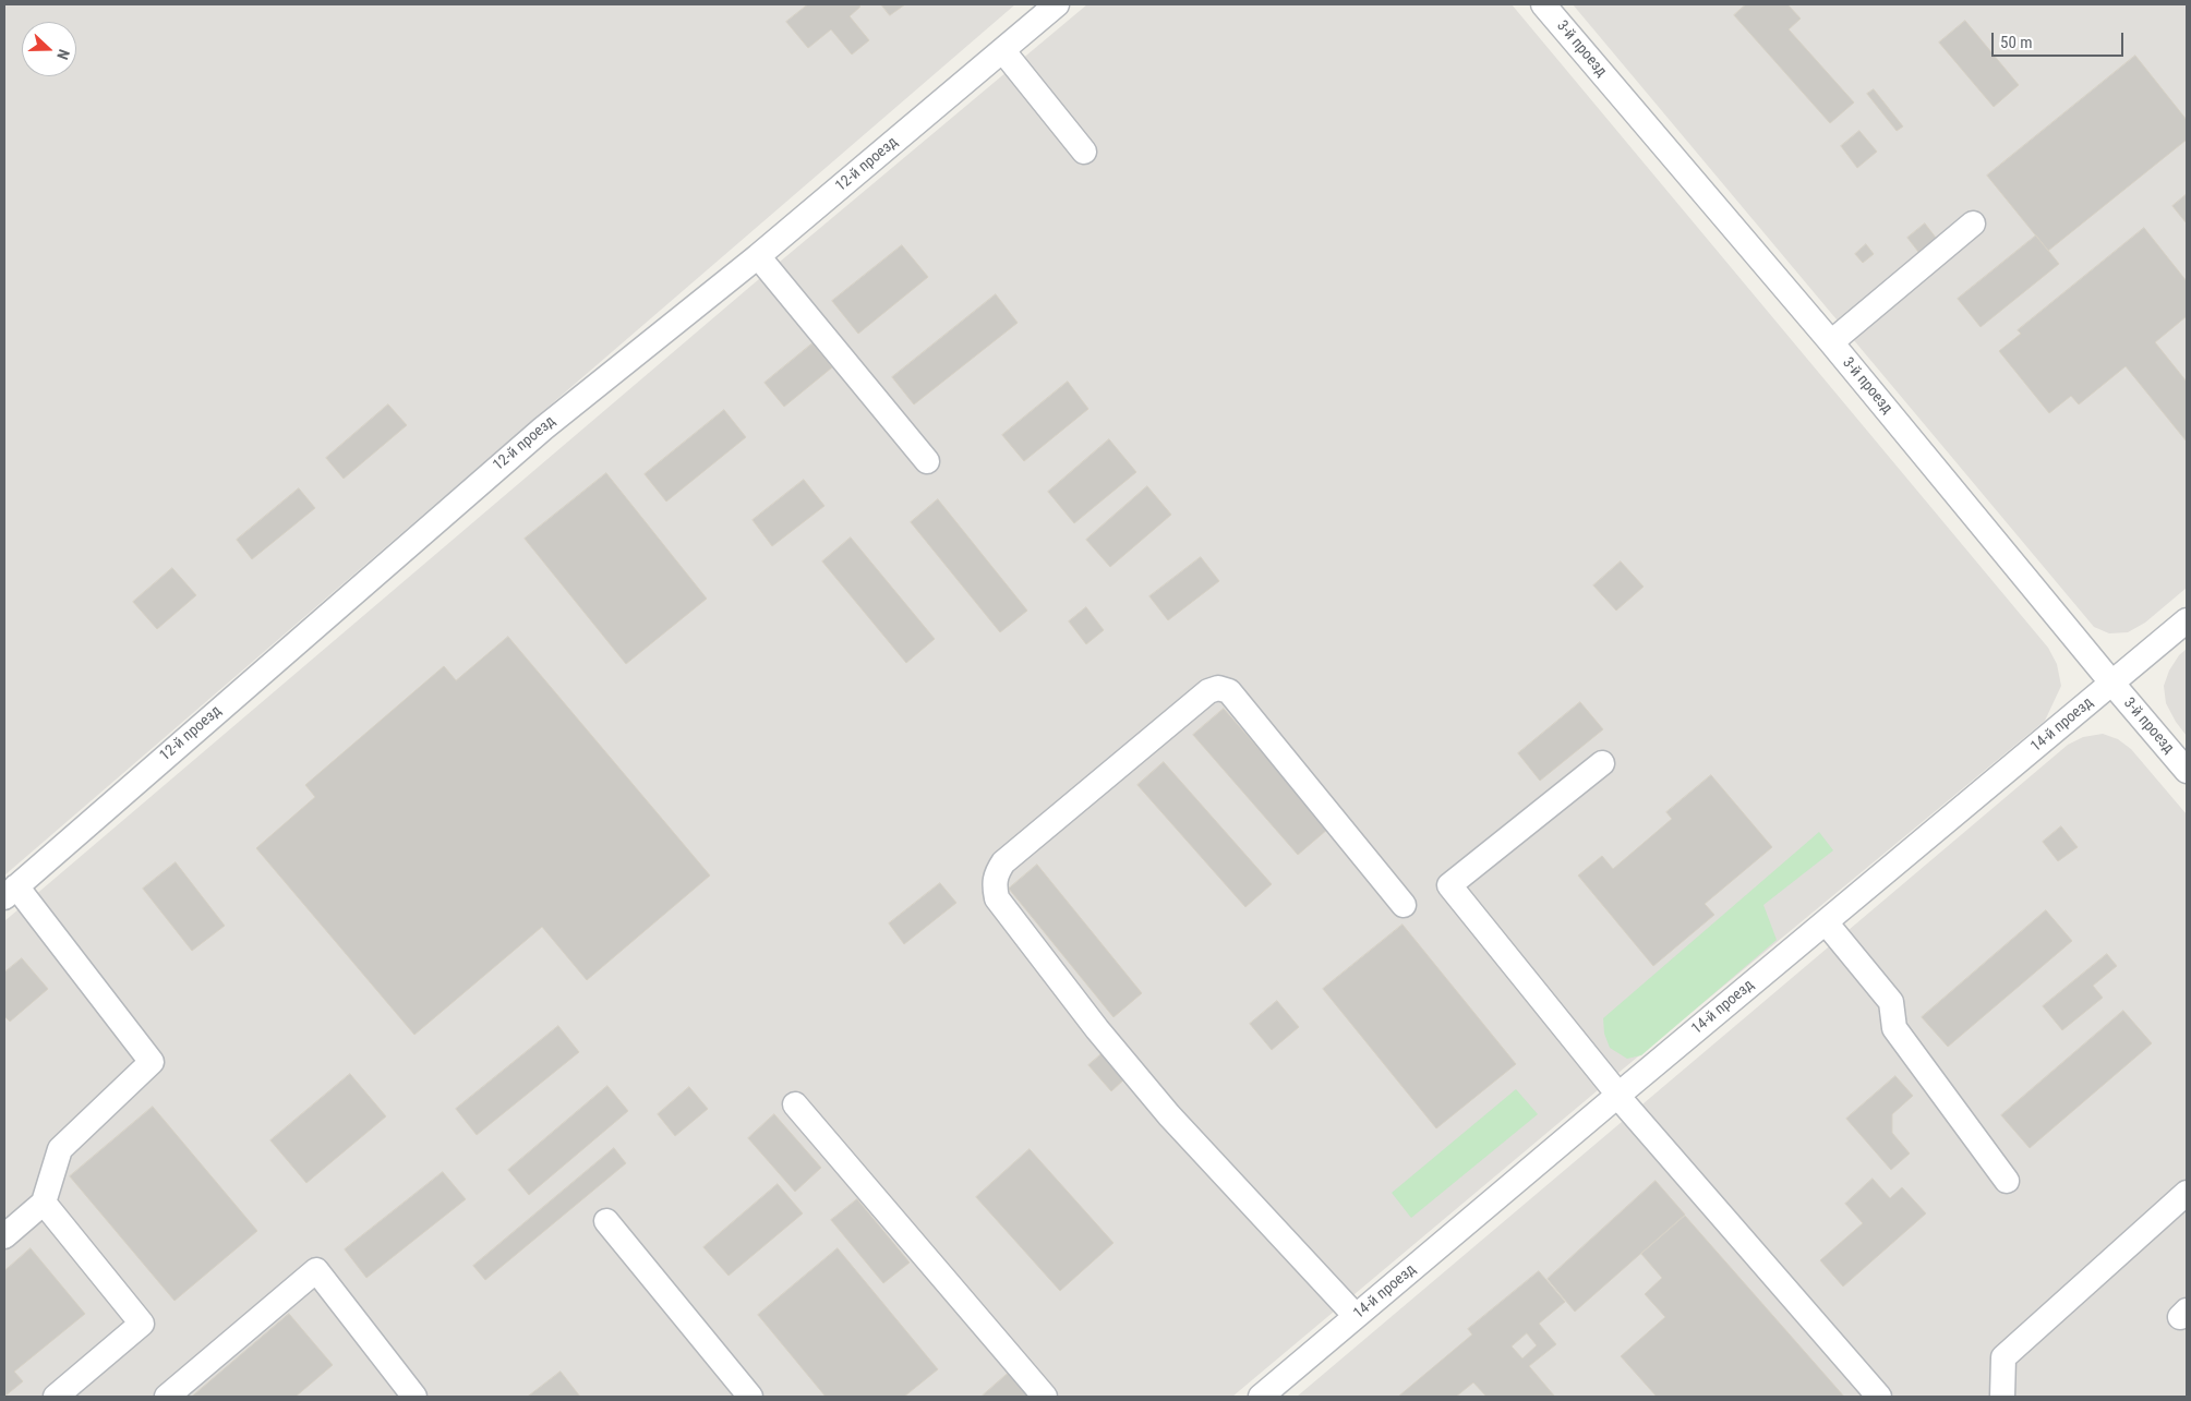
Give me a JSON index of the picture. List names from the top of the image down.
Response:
{
  "streets": {
    "street": ["3-й проезд", "12-й проезд", "14-й проезд"]
  },
  "crossings": [
    ["3-й проезд", "14-й проезд"]
  ],
  "scale_bar": "50 m",
  "north": "right"
}
